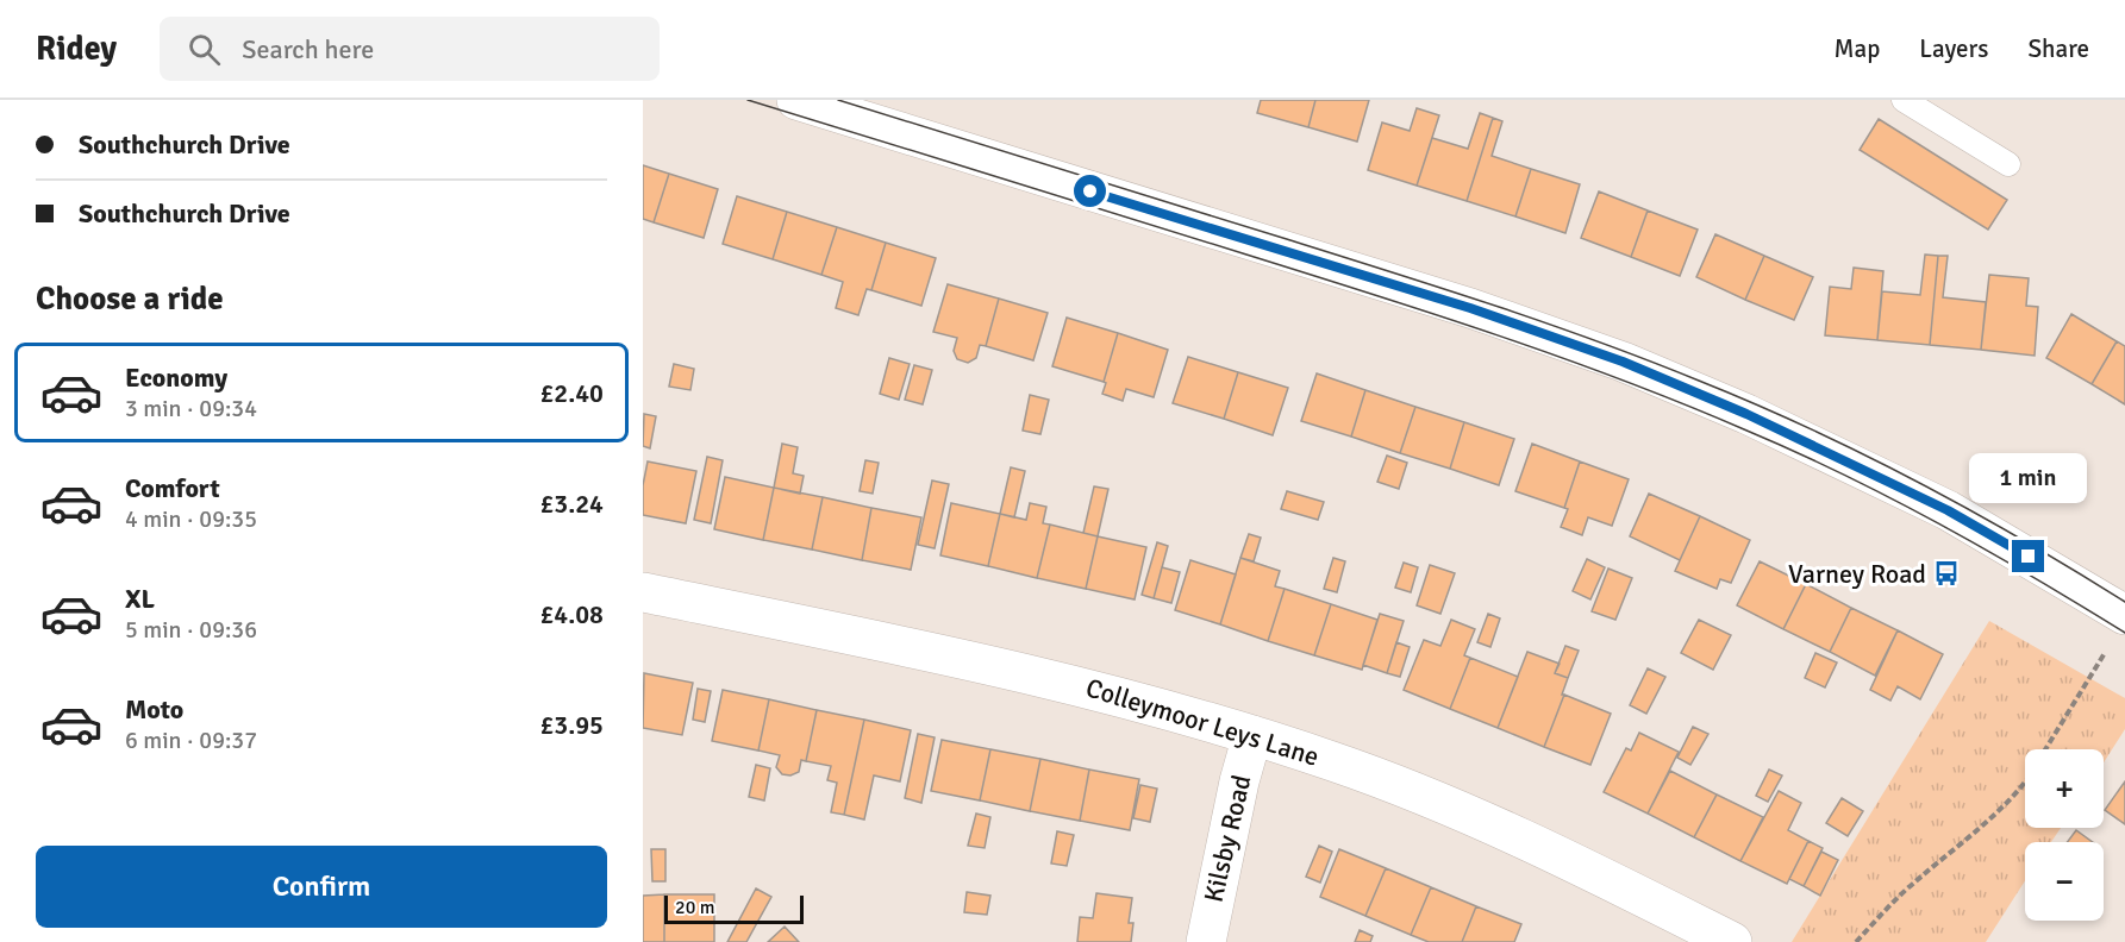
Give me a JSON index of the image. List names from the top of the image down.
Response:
{
  "streets": {
    "street": ["Colleymoor Leys Lane", "Kilsby Road"]
  },
  "crossings": [
    ["Colleymoor Leys Lane", "Kilsby Road"]
  ],
  "places": {
    "bus stop": ["Varney Road"]
  },
  "scale_bar": "20 m",
  "page": {
    "header": "Ridey",
    "search": "Search here",
    "nav": ["Map", "Layers", "Share"],
    "banner": ["Southchurch Drive", "Southchurch Drive"],
    "heading": "Choose a ride",
    "list": [
      {
        "name": "Economy",
        "note": "3 min · 09:34",
        "value": "£2.40"
      },
      {
        "name": "Comfort",
        "note": "4 min · 09:35",
        "value": "£3.24"
      },
      {
        "name": "XL",
        "note": "5 min · 09:36",
        "value": "£4.08"
      },
      {
        "name": "Moto",
        "note": "6 min · 09:37",
        "value": "£3.95"
      }
    ],
    "bubble": "1 min",
    "map_buttons": ["+", "−"],
    "buttons": "Confirm",
    "scale": "20 m"
  }
}
